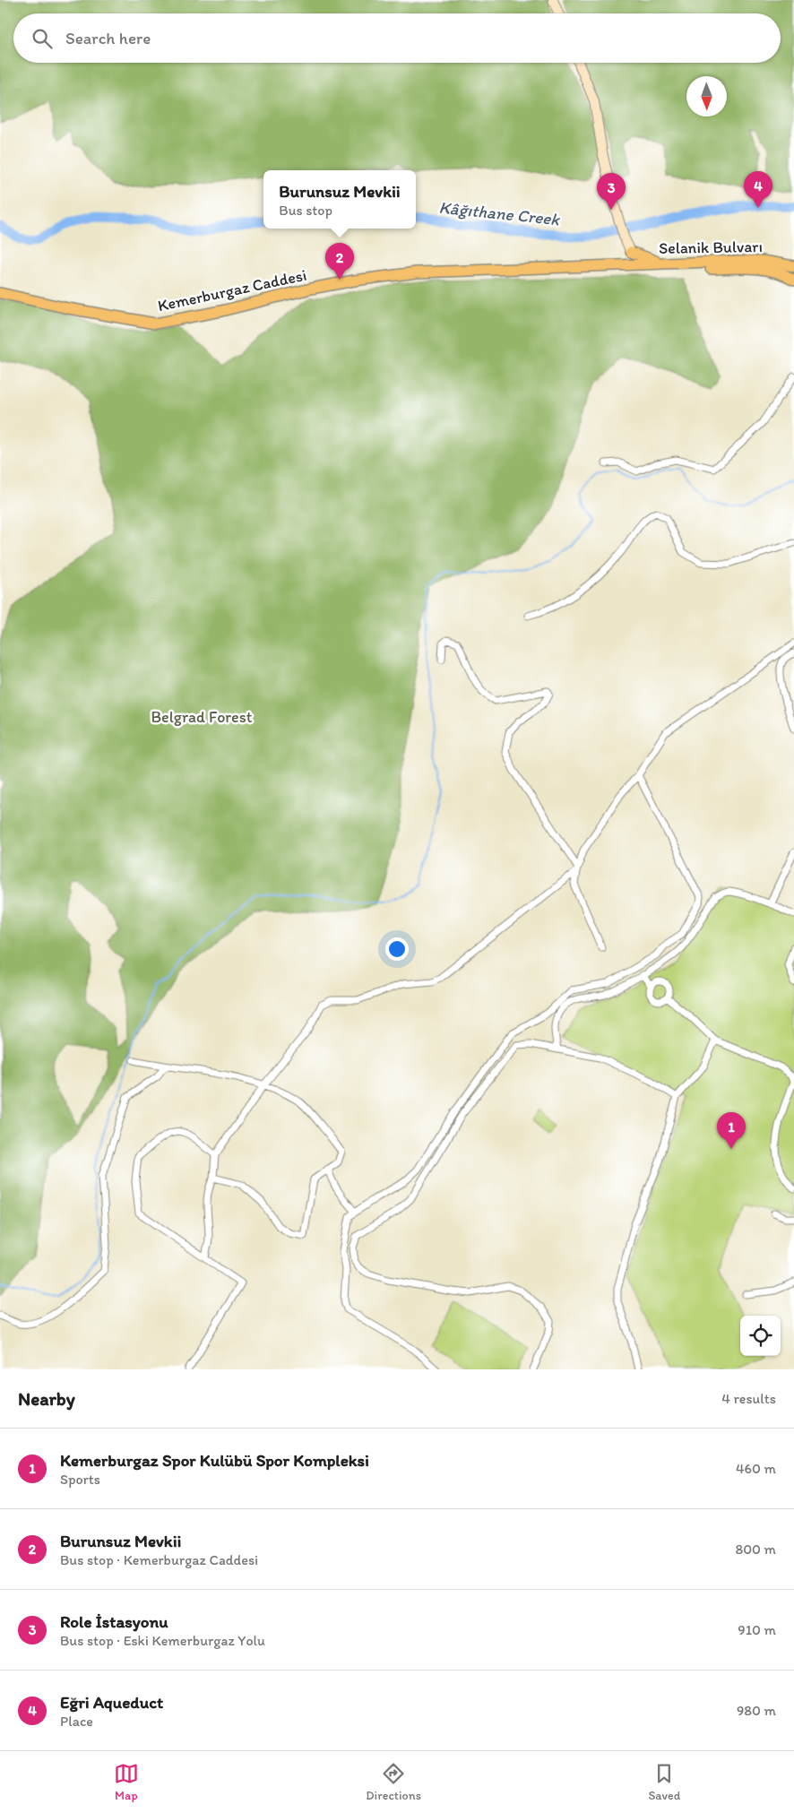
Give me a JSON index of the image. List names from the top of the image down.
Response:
{
  "streets": {
    "main road": ["Selanik Bulvarı", "Kemerburgaz Caddesi"]
  },
  "crossings": [
    ["Selanik Bulvarı", "Kemerburgaz Caddesi"]
  ],
  "water": ["Kâğıthane Creek"],
  "parks": ["Belgrad Forest"],
  "north": "bottom",
  "page": {
    "search": "Search here",
    "popup": ["Burunsuz Mevkii", "Bus stop"],
    "pins": [
      "4",
      "3",
      "2",
      "1"
    ],
    "heading": ["Nearby", "4 results"],
    "list": [
      {
        "mark": "1",
        "name": "Kemerburgaz Spor Kulübü Spor Kompleksi",
        "note": "Sports",
        "value": "460 m"
      },
      {
        "mark": "2",
        "name": "Burunsuz Mevkii",
        "note": "Bus stop · Kemerburgaz Caddesi",
        "value": "800 m"
      },
      {
        "mark": "3",
        "name": "Role İstasyonu",
        "note": "Bus stop · Eski Kemerburgaz Yolu",
        "value": "910 m"
      },
      {
        "mark": "4",
        "name": "Eğri Aqueduct",
        "note": "Place",
        "value": "980 m"
      }
    ],
    "nav": ["Map", "Directions", "Saved"]
  }
}
